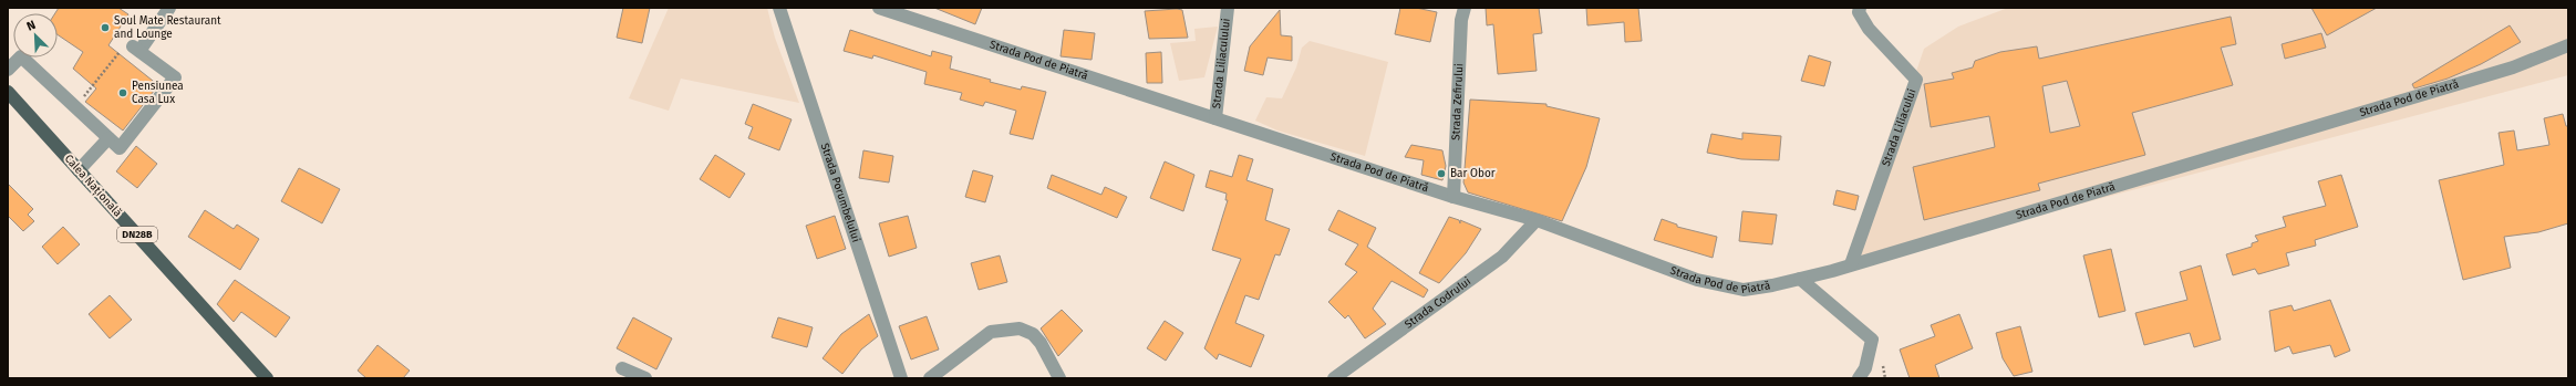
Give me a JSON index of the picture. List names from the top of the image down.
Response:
{
  "streets": {
    "main road": ["Calea Națională", "DN28B"],
    "street": [
      "Strada Pod de Piatră",
      "Strada Liliaculului",
      "Strada Zefirului",
      "Strada Liliacului",
      "Strada Porumbelului",
      "Strada Codrului"
    ]
  },
  "crossings": [
    ["Strada Pod de Piatră", "Strada Liliaculului"],
    ["Strada Pod de Piatră", "Strada Zefirului"],
    ["Strada Pod de Piatră", "Strada Liliacului"],
    ["Strada Pod de Piatră", "Strada Codrului"]
  ],
  "places": ["Soul Mate Restaurant and Lounge", "Pensiunea Casa Lux", "Bar Obor"],
  "north": "top left"
}
